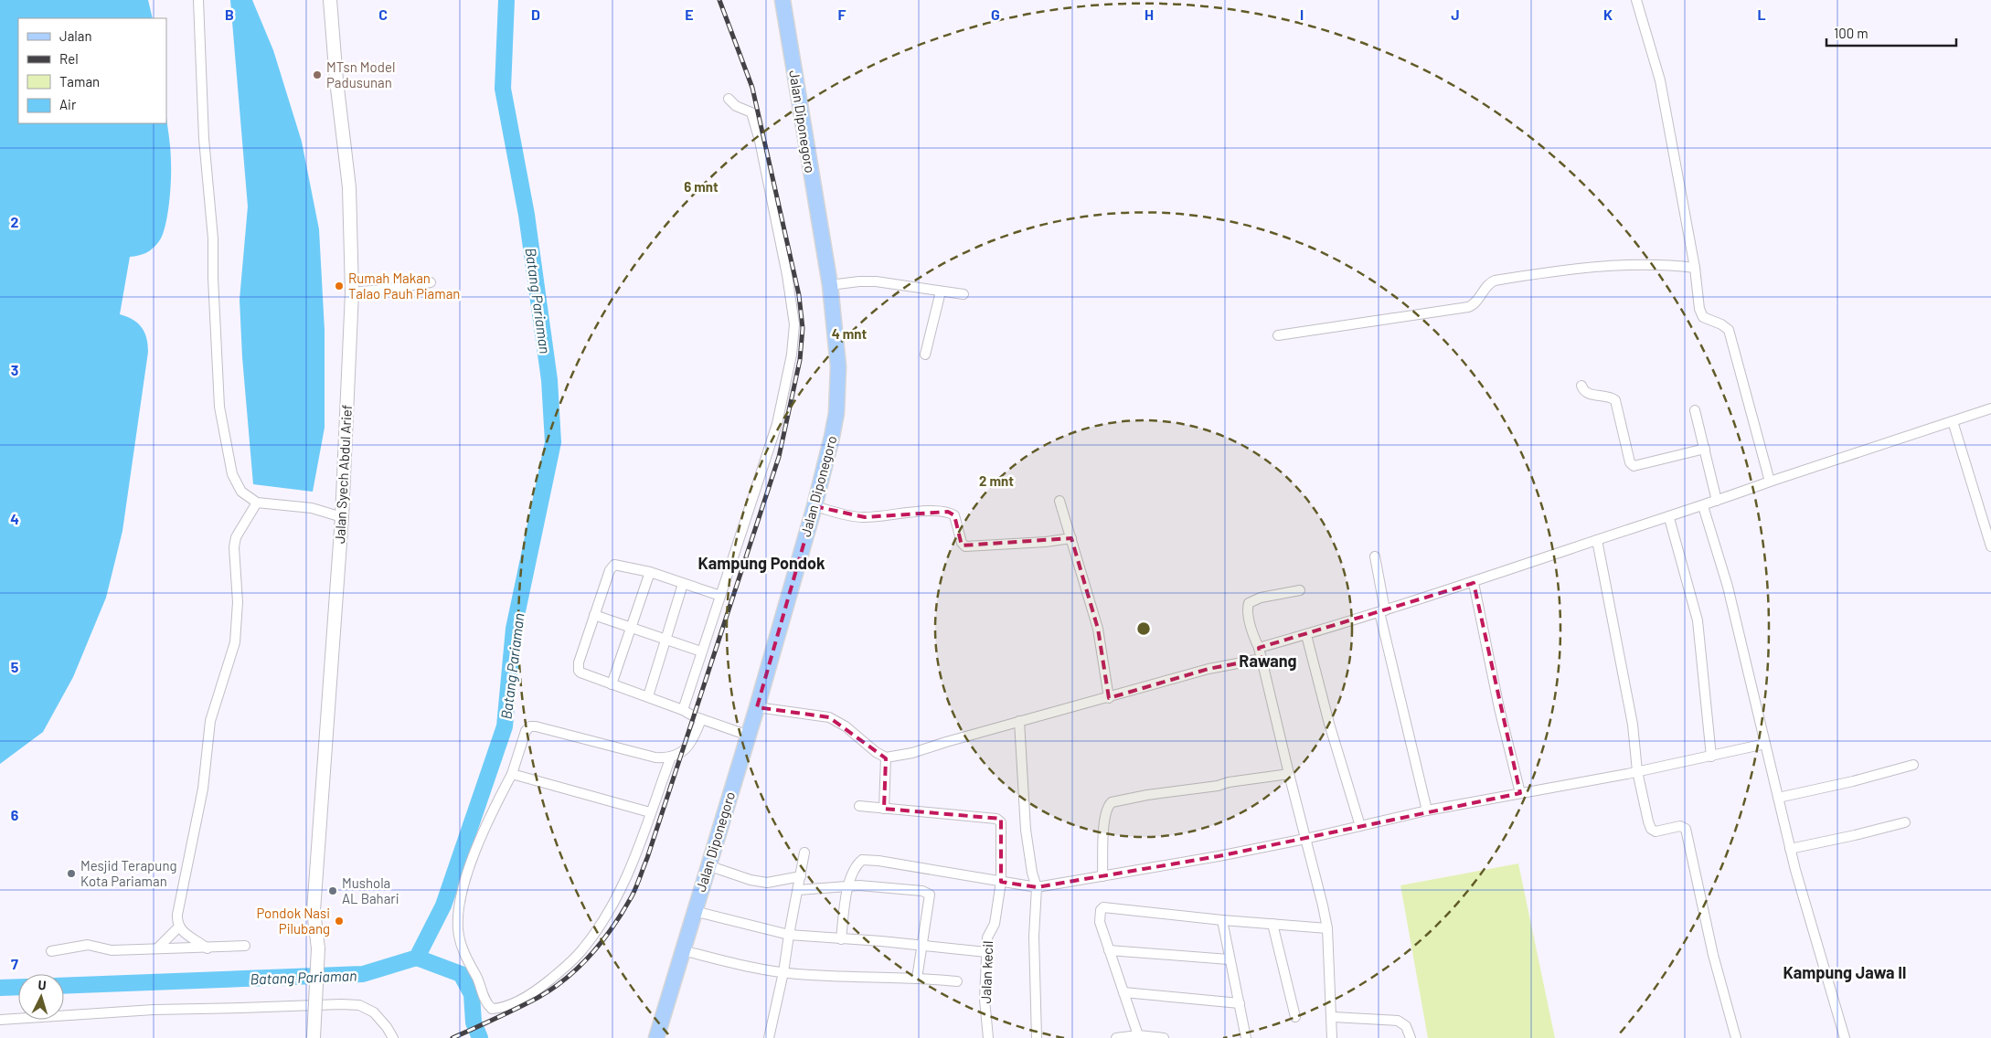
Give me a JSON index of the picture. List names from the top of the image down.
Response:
{
  "streets": {
    "main road": ["Jalan Diponegoro"],
    "street": ["Jalan Syech Abdul Arief", "Jalan kecil"]
  },
  "districts": ["Kampung Pondok", "Rawang", "Kampung Jawa II"],
  "water": ["Batang Pariaman"],
  "places": [
    "MTsn Model Padusunan",
    "Rumah Makan Talao Pauh Piaman",
    "Mesjid Terapung Kota Pariaman",
    "Mushola AL Bahari",
    "Pondok Nasi Pilubang"
  ],
  "legend": [
    "Jalan",
    "Rel",
    "Taman",
    "Air"
  ],
  "scale_bar": "100 m",
  "north": "top",
  "grid": {
    "columns": [
      "B",
      "C",
      "D",
      "E",
      "F",
      "G",
      "H",
      "I",
      "J",
      "K",
      "L"
    ],
    "rows": [
      "2",
      "3",
      "4",
      "5",
      "6",
      "7"
    ]
  },
  "rings": ["6 mnt", "4 mnt", "2 mnt"]
}
